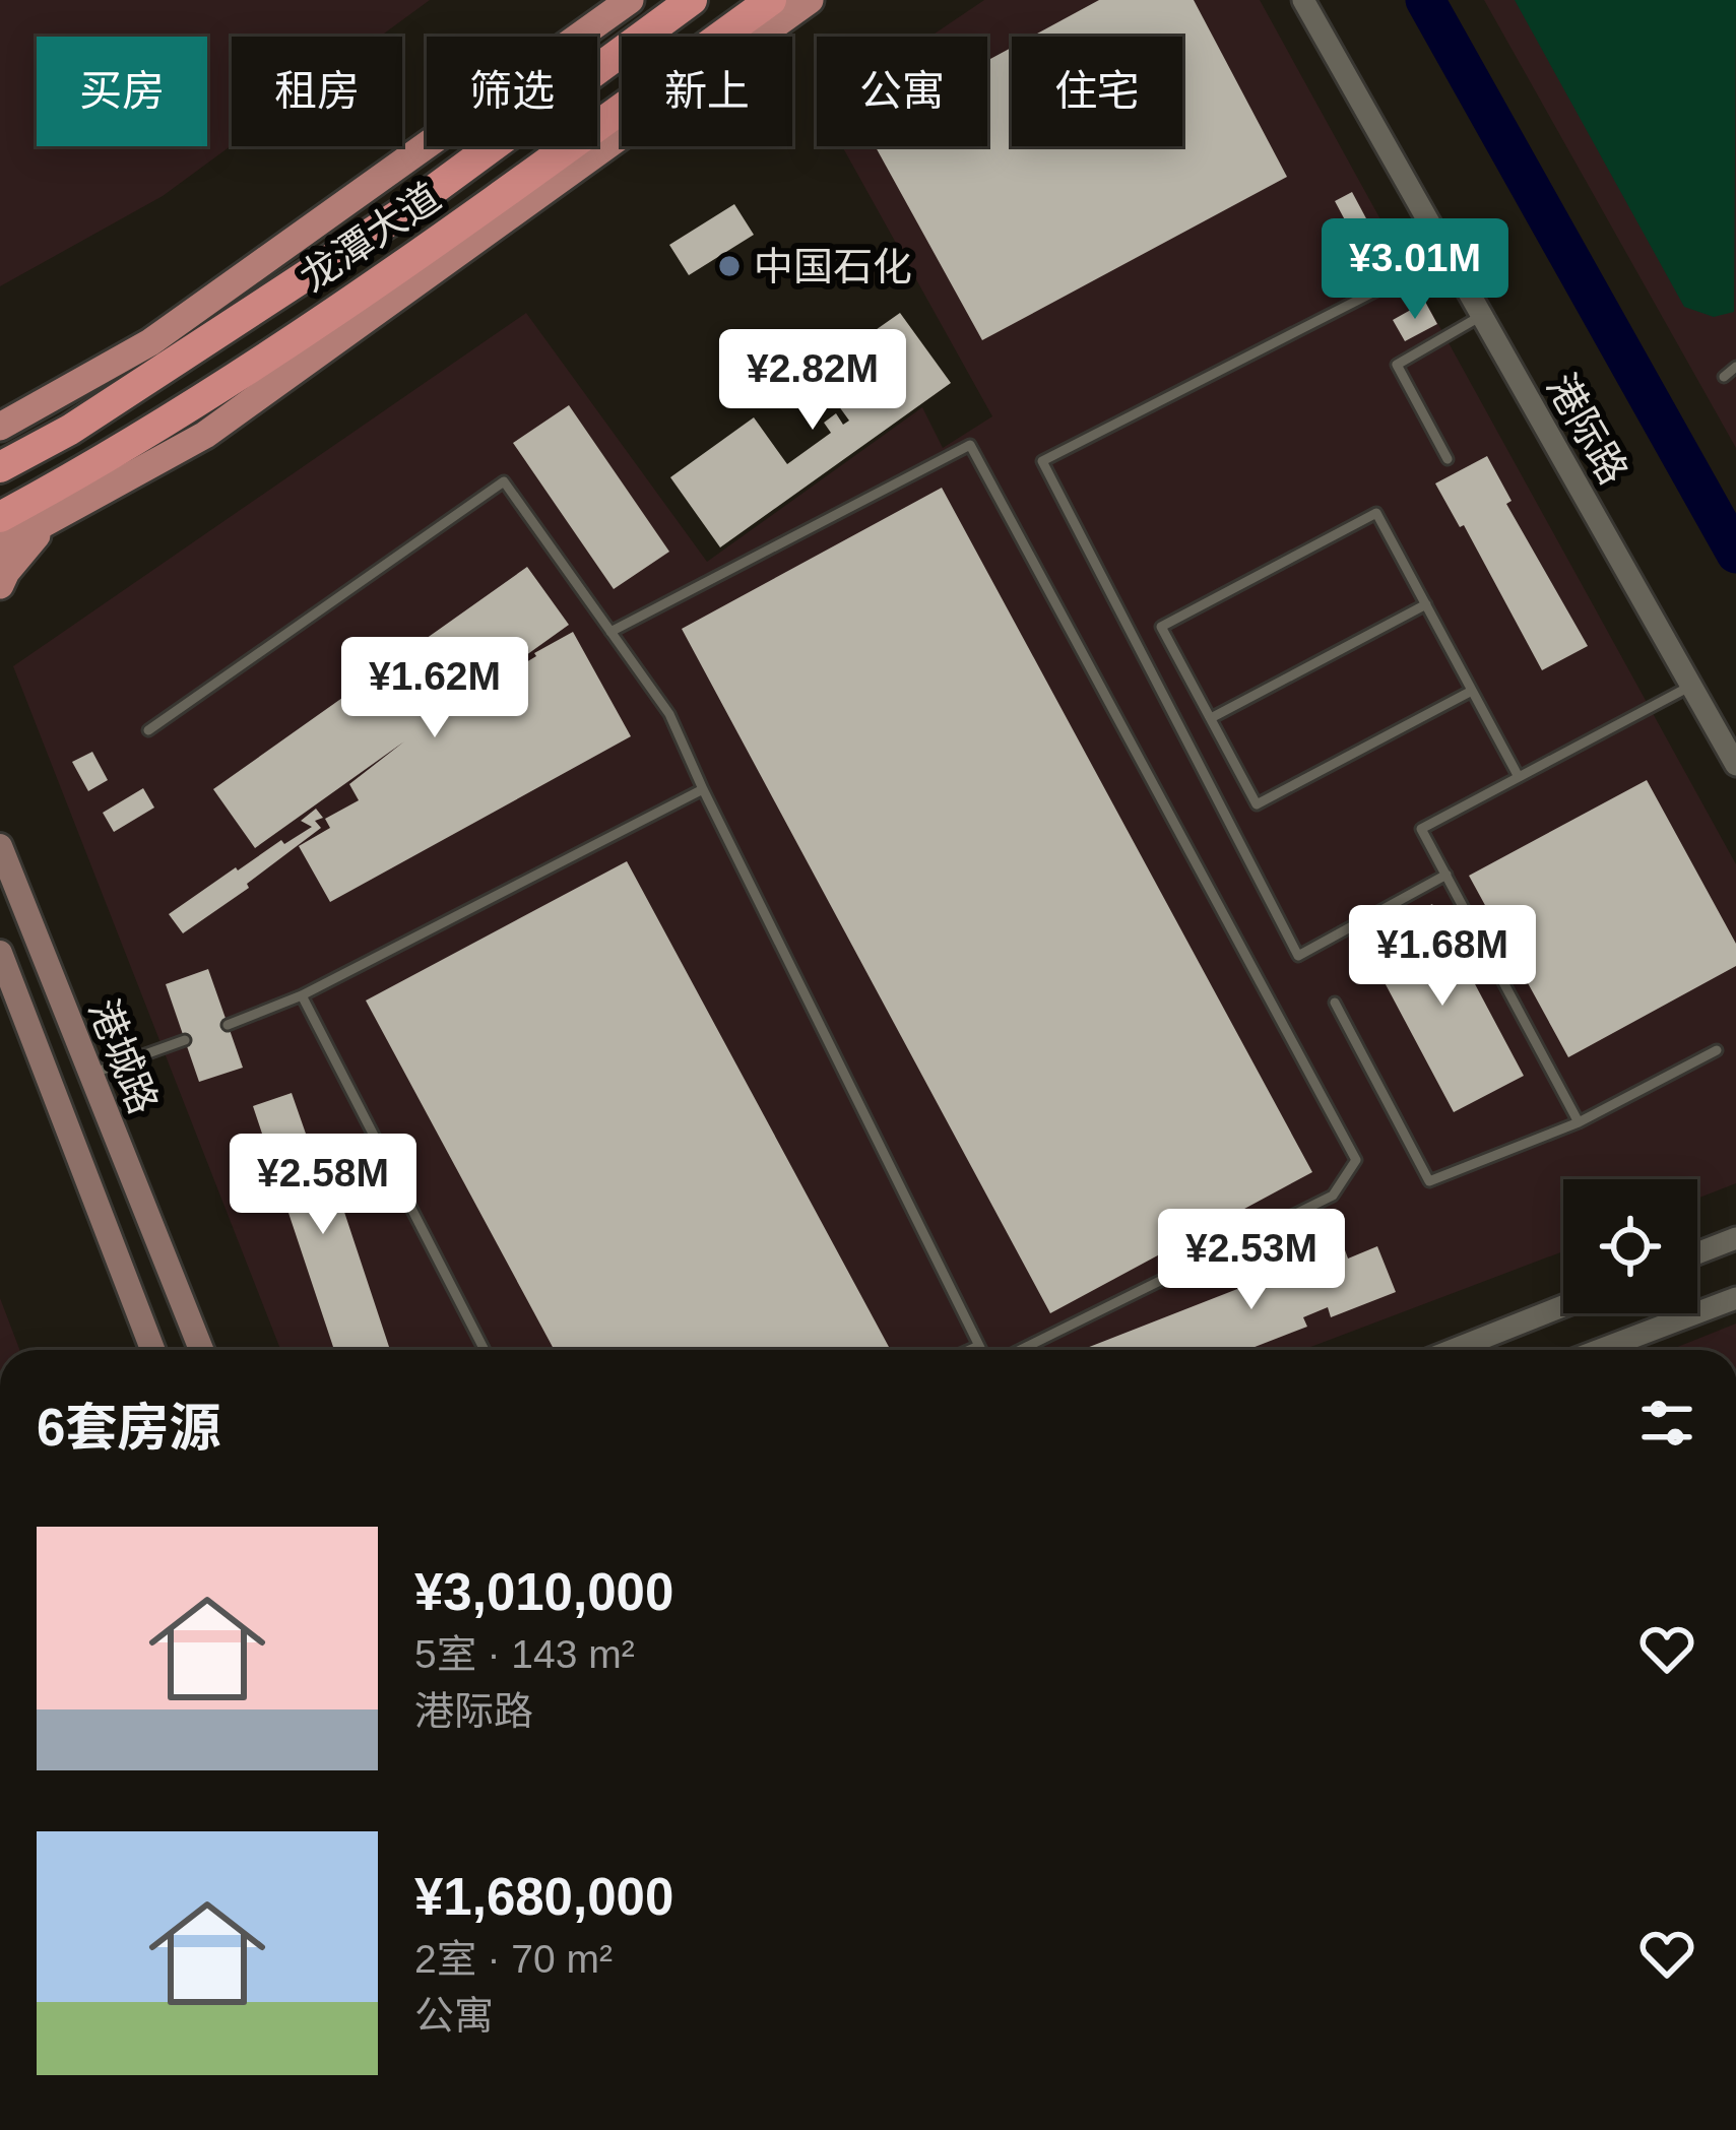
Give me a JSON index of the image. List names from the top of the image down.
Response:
{
  "streets": {
    "highway": ["龙潭大道"],
    "main road": ["港城路"],
    "street": ["港际路"]
  },
  "places": ["中国石化"],
  "page": {
    "chip": [
      "买房",
      "租房",
      "筛选",
      "新上",
      "公寓",
      "住宅"
    ],
    "price": [
      "¥3.01M",
      "¥2.82M",
      "¥1.62M",
      "¥1.68M",
      "¥2.58M",
      "¥2.53M"
    ],
    "heading": "6套房源",
    "list": [
      {
        "name": "¥3,010,000",
        "note": "5室 · 143 m² · 港际路"
      },
      {
        "name": "¥1,680,000",
        "note": "2室 · 70 m² · 公寓"
      }
    ]
  }
}
